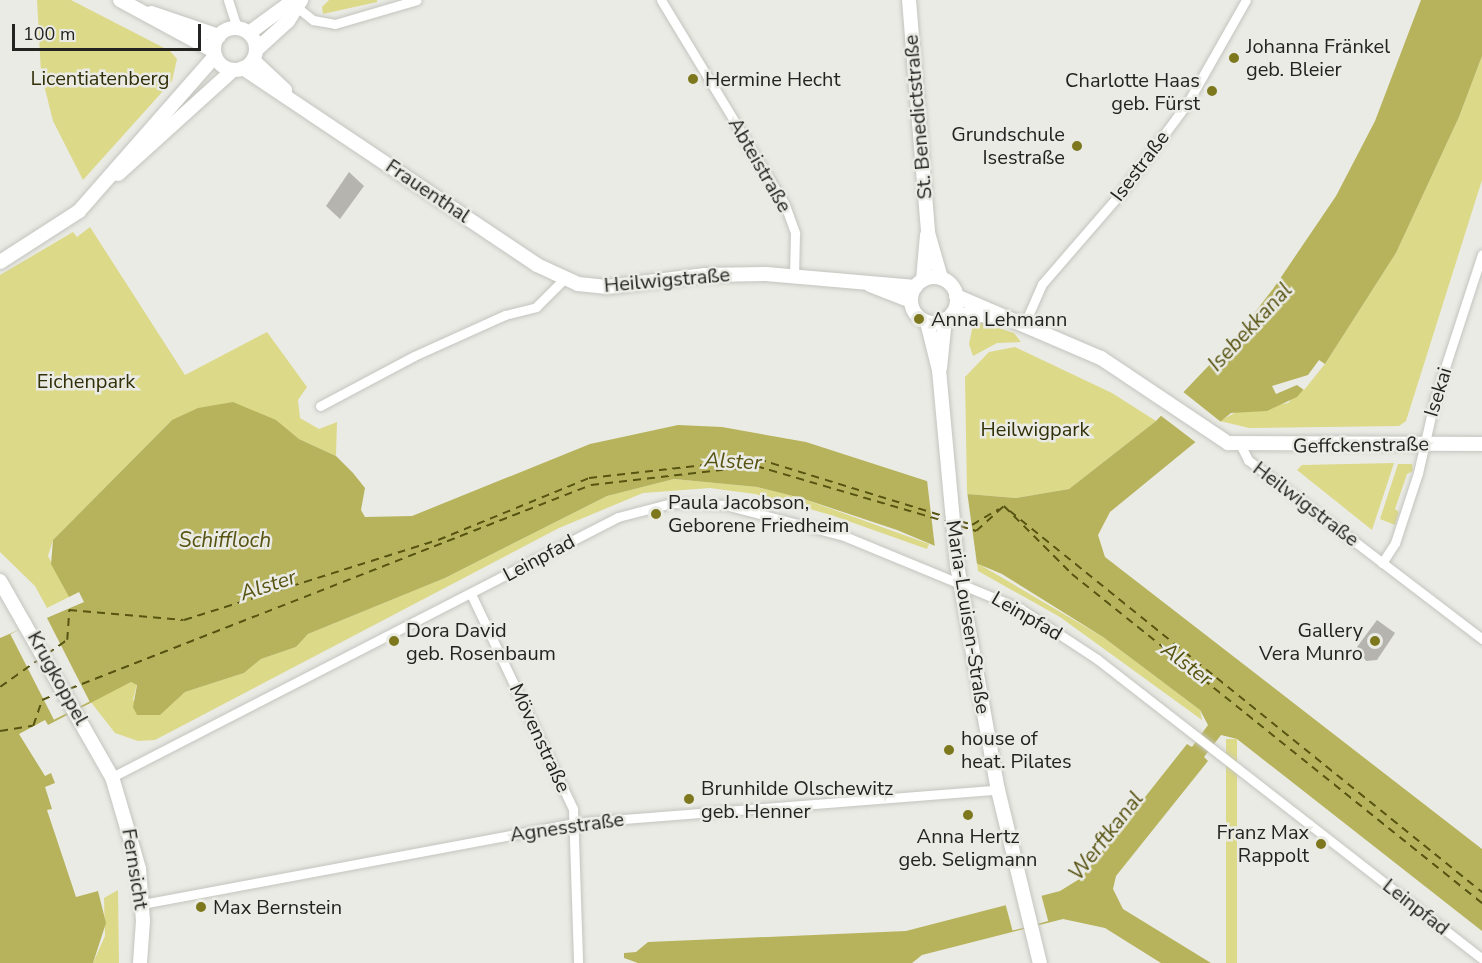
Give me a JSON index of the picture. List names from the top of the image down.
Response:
{
  "streets": {
    "street": [
      "St. Benedictstraße",
      "Abteistraße",
      "Isestraße",
      "Frauenthal",
      "Heilwigstraße",
      "Isekai",
      "Geffckenstraße",
      "Leinpfad",
      "Maria-Louisen-Straße",
      "Krugkoppel",
      "Mövenstraße",
      "Agnesstraße",
      "Fernsicht"
    ]
  },
  "crossings": [
    ["St. Benedictstraße", "Heilwigstraße"],
    ["Abteistraße", "Heilwigstraße"],
    ["Isestraße", "Heilwigstraße"],
    ["Frauenthal", "Heilwigstraße"],
    ["Heilwigstraße", "Isekai"],
    ["Heilwigstraße", "Geffckenstraße"],
    ["Isekai", "Geffckenstraße"],
    ["Leinpfad", "Maria-Louisen-Straße"],
    ["Leinpfad", "Krugkoppel"],
    ["Leinpfad", "Mövenstraße"],
    ["Leinpfad", "Fernsicht"],
    ["Maria-Louisen-Straße", "Agnesstraße"],
    ["Krugkoppel", "Fernsicht"],
    ["Mövenstraße", "Agnesstraße"],
    ["Agnesstraße", "Fernsicht"]
  ],
  "water": [
    "Isebekkanal",
    "Alster",
    "Schiffloch",
    "Werftkanal"
  ],
  "parks": ["Licentiatenberg", "Eichenpark", "Heilwigpark"],
  "places": [
    "Johanna Fränkel geb. Bleier",
    "Hermine Hecht",
    "Charlotte Haas geb. Fürst",
    "Grundschule Isestraße",
    "Anna Lehmann",
    "Paula Jacobson, Geborene Friedheim",
    "Dora David geb. Rosenbaum",
    "Gallery Vera Munro",
    "house of heat. Pilates",
    "Brunhilde Olschewitz geb. Henner",
    "Anna Hertz geb. Seligmann",
    "Franz Max Rappolt",
    "Max Bernstein"
  ],
  "scale_bar": "100 m"
}
